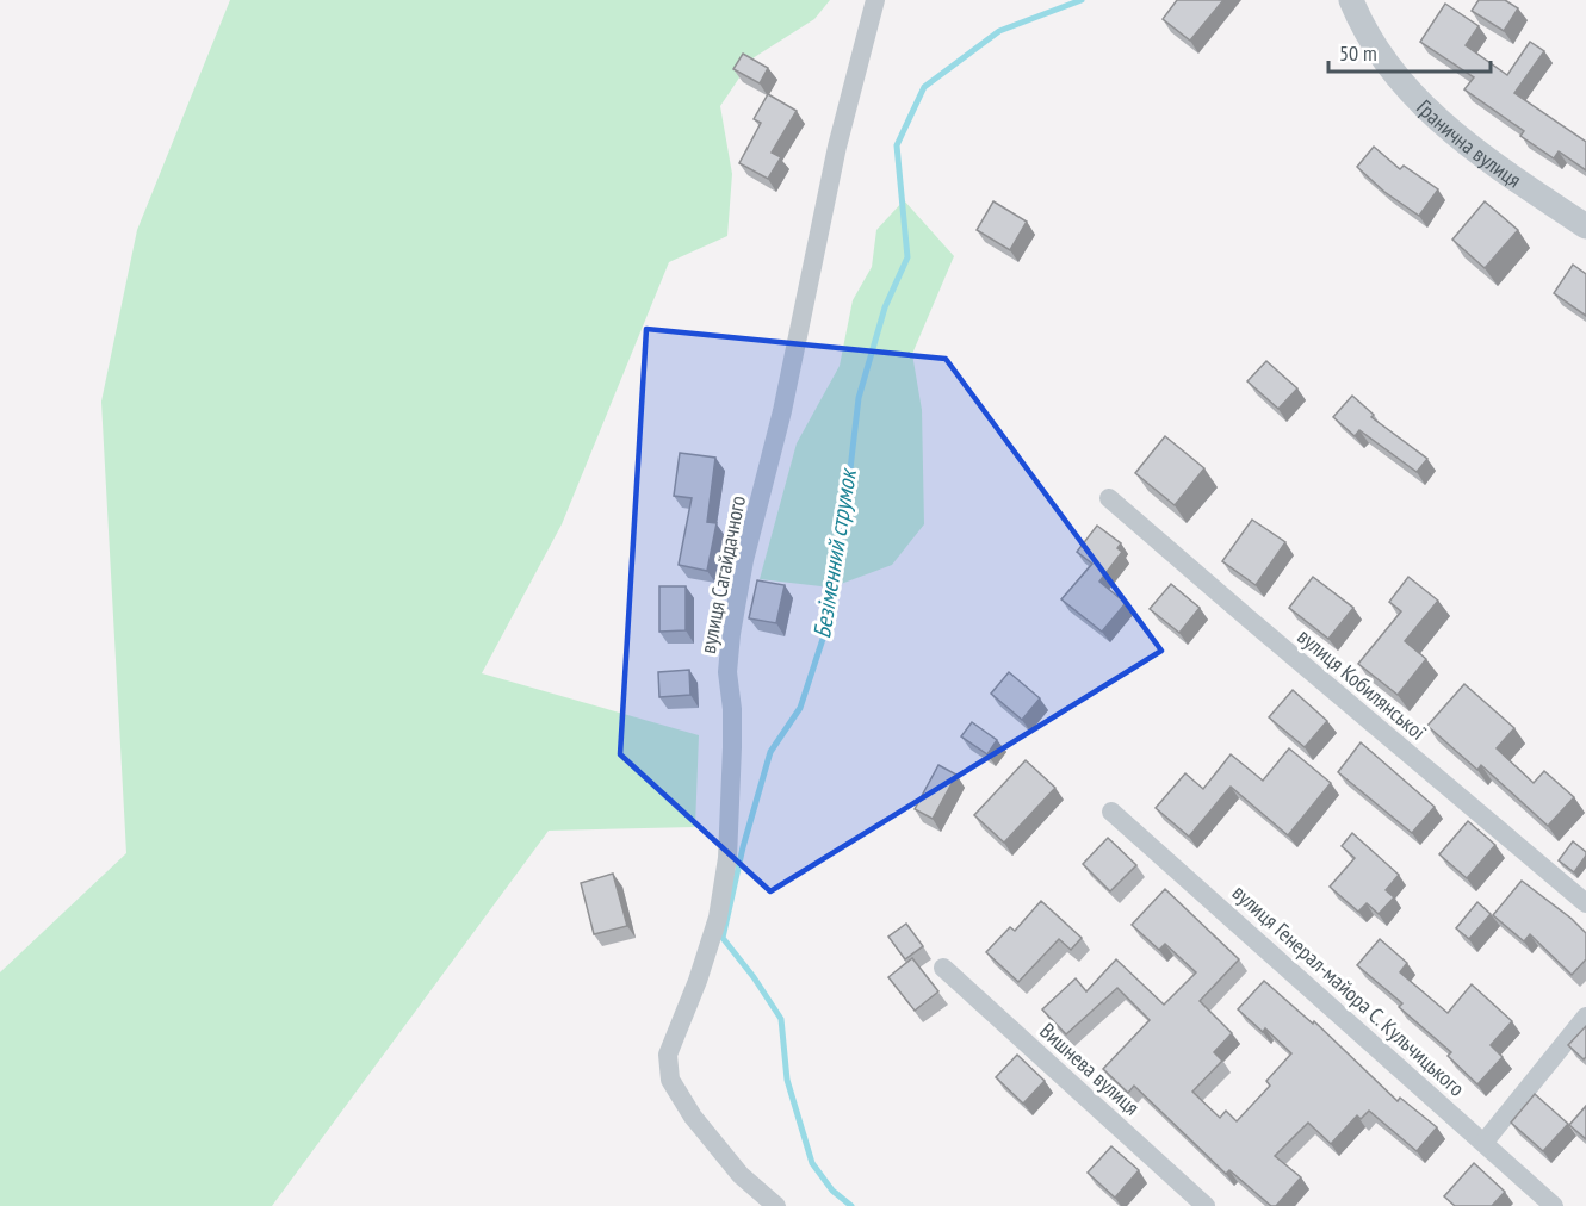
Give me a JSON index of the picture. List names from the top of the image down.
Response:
{
  "streets": {
    "street": [
      "Гранична вулиця",
      "вулиця Сагайдачного",
      "вулиця Кобилянської",
      "вулиця Генерал-майора С. Кульчицького",
      "Вишнева вулиця"
    ]
  },
  "water": ["Безіменний струмок"],
  "scale_bar": "50 m"
}
